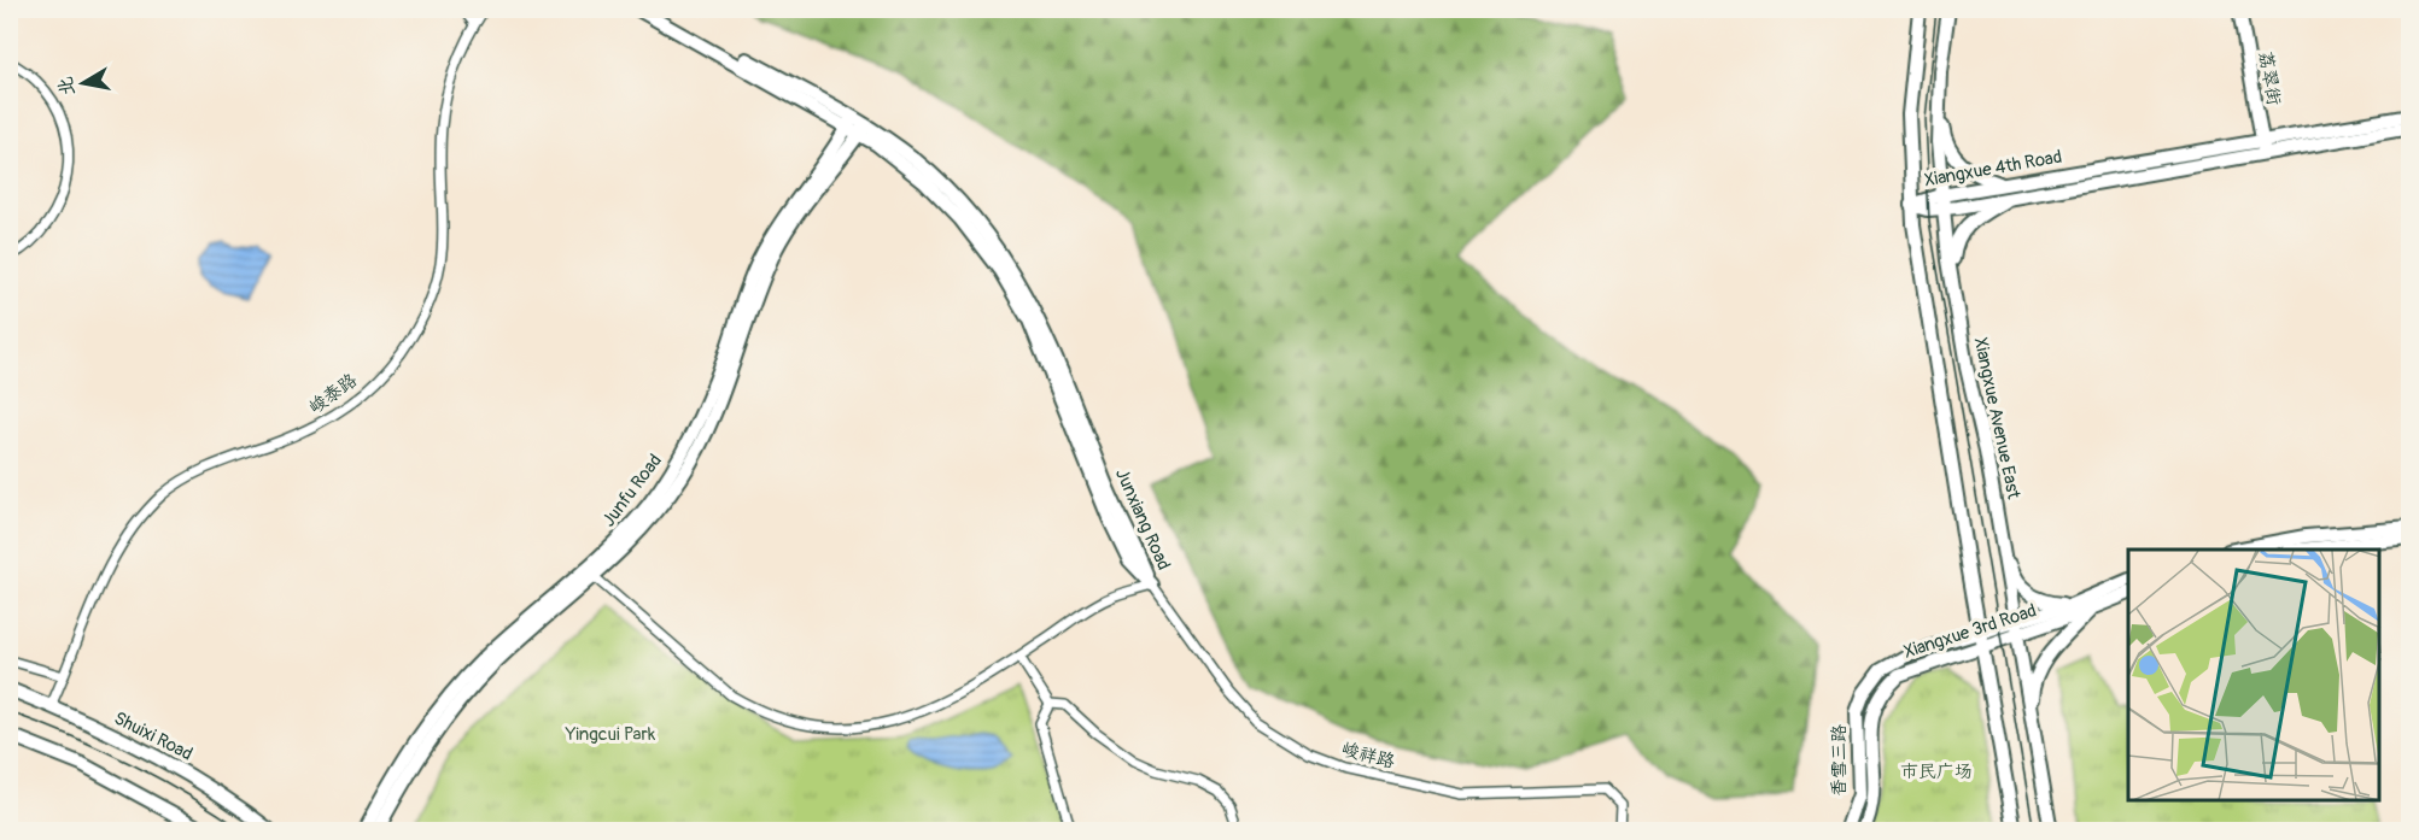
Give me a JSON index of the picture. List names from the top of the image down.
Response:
{
  "streets": {
    "street": [
      "荔翠街",
      "Xiangxue 4th Road",
      "峻泰路",
      "Xiangxue Avenue East",
      "Junfu Road",
      "Junxiang Road",
      "Xiangxue 3rd Road",
      "Shuixi Road",
      "峻祥路",
      "香雪三路"
    ]
  },
  "crossings": [
    ["荔翠街", "Xiangxue 4th Road"],
    ["Xiangxue 4th Road", "Xiangxue Avenue East"],
    ["峻泰路", "Shuixi Road"],
    ["Xiangxue Avenue East", "Xiangxue 3rd Road"],
    ["Junfu Road", "Junxiang Road"],
    ["Junxiang Road", "峻祥路"],
    ["Xiangxue 3rd Road", "香雪三路"]
  ],
  "parks": ["Yingcui Park", "市民广场"],
  "north": "left"
}
